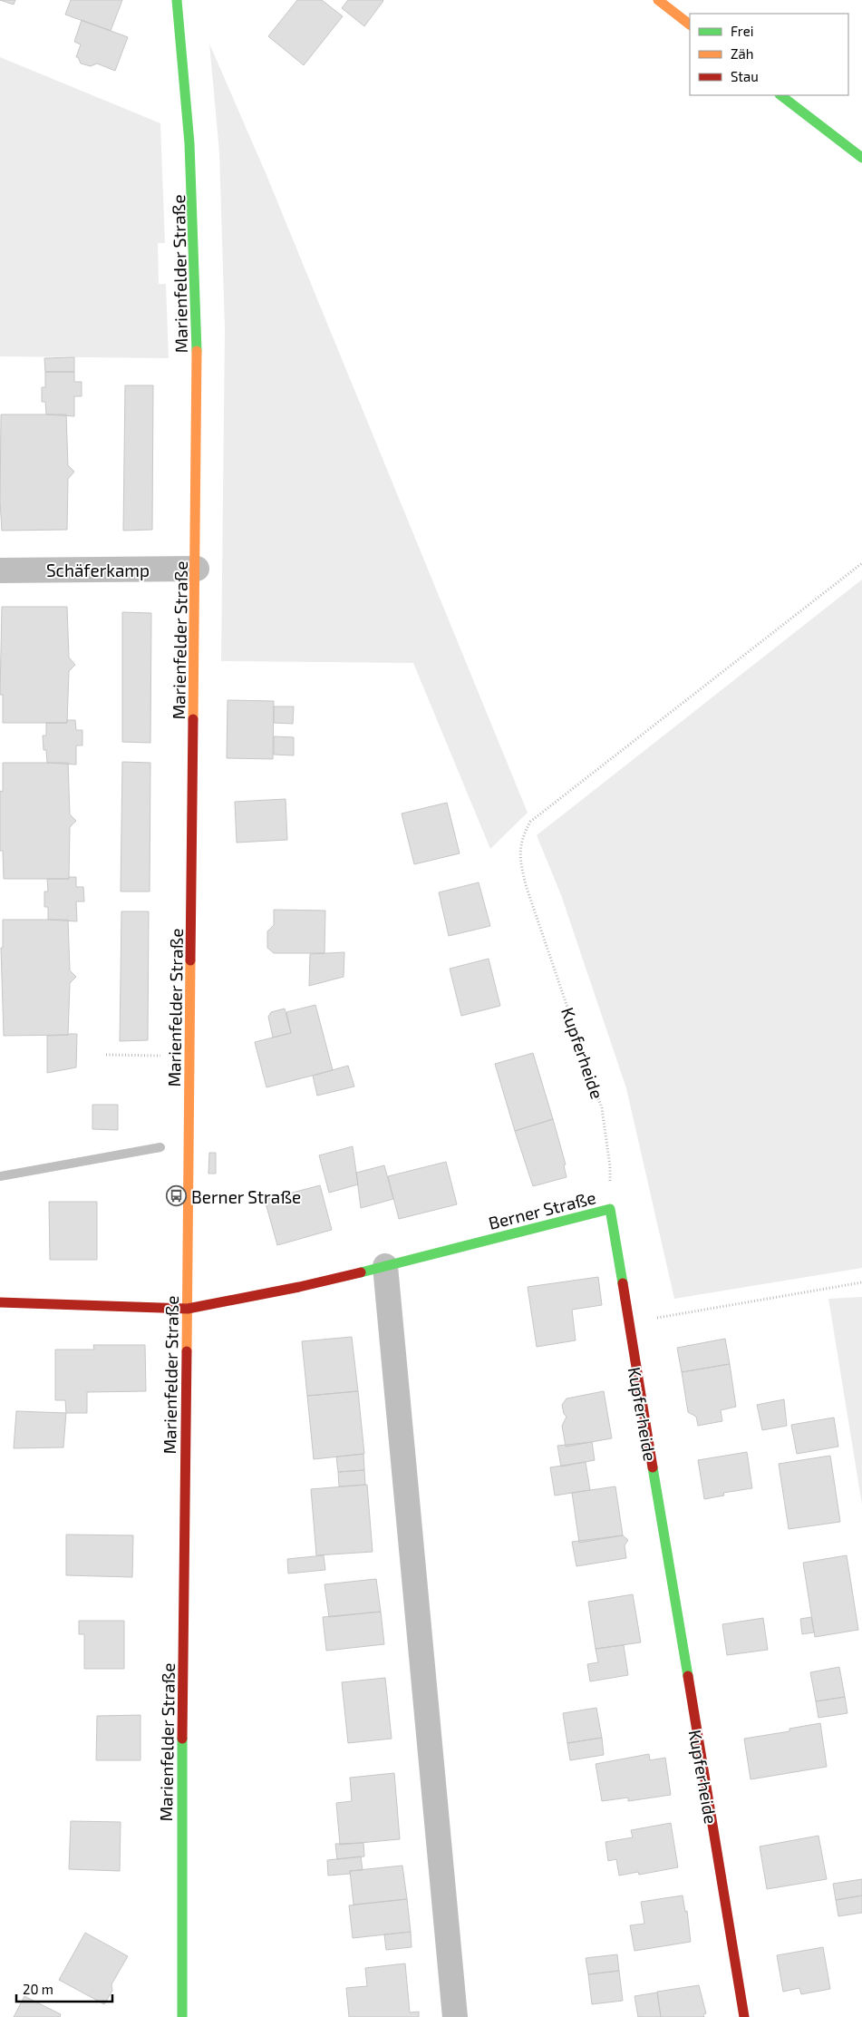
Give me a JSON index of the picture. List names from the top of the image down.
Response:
{
  "streets": {
    "street": [
      "Marienfelder Straße",
      "Schäferkamp",
      "Kupferheide",
      "Berner Straße"
    ]
  },
  "crossings": [
    ["Marienfelder Straße", "Schäferkamp"],
    ["Marienfelder Straße", "Berner Straße"],
    ["Kupferheide", "Berner Straße"]
  ],
  "places": {
    "bus stop": ["Berner Straße"]
  },
  "legend": ["Frei", "Zäh", "Stau"],
  "scale_bar": "20 m"
}
